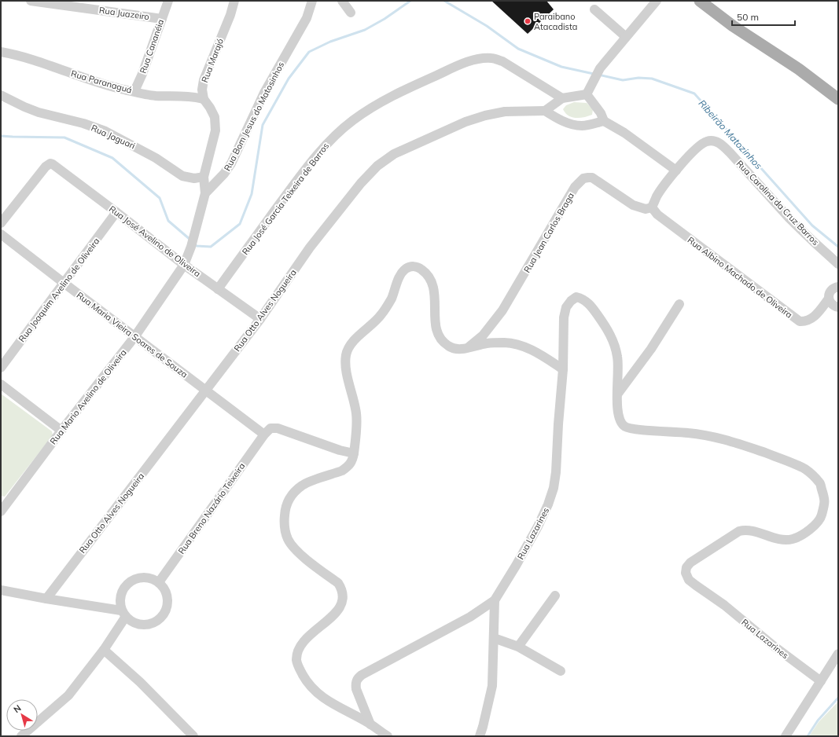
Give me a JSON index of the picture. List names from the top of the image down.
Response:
{
  "streets": {
    "street": [
      "Rua Juazeiro",
      "Rua Cananéia",
      "Rua Marajó",
      "Rua Paranaguá",
      "Rua Bom Jesus do Matosinhos",
      "Rua Jaguari",
      "Rua José Garcia Teixeira de Barros",
      "Rua Carolina da Cruz Barros",
      "Rua Jean Carlos Braga",
      "Rua José Avelino de Oliveira",
      "Rua Albino Machado de Oliveira",
      "Rua Joaquim Avelino de Oliveira",
      "Rua Otto Alves Nogueira",
      "Rua Maria Vieira Soares de Souza",
      "Rua Mario Avelino de Oliveira",
      "Rua Breno Nazário Teixeira",
      "Rua Lazarines"
    ]
  },
  "crossings": [
    ["Rua Juazeiro", "Rua Cananéia"],
    ["Rua Cananéia", "Rua Paranaguá"],
    ["Rua Marajó", "Rua Paranaguá"],
    ["Rua José Garcia Teixeira de Barros", "Rua José Avelino de Oliveira"],
    ["Rua Jean Carlos Braga", "Rua Albino Machado de Oliveira"],
    ["Rua José Avelino de Oliveira", "Rua Joaquim Avelino de Oliveira"],
    ["Rua José Avelino de Oliveira", "Rua Otto Alves Nogueira"],
    ["Rua José Avelino de Oliveira", "Rua Mario Avelino de Oliveira"],
    ["Rua Joaquim Avelino de Oliveira", "Rua Maria Vieira Soares de Souza"],
    ["Rua Otto Alves Nogueira", "Rua Maria Vieira Soares de Souza"],
    ["Rua Maria Vieira Soares de Souza", "Rua Mario Avelino de Oliveira"],
    ["Rua Maria Vieira Soares de Souza", "Rua Breno Nazário Teixeira"]
  ],
  "water": ["Ribeirão Matozinhos"],
  "places": ["Paraibano Atacadista"],
  "scale_bar": "50 m",
  "north": "top left"
}
